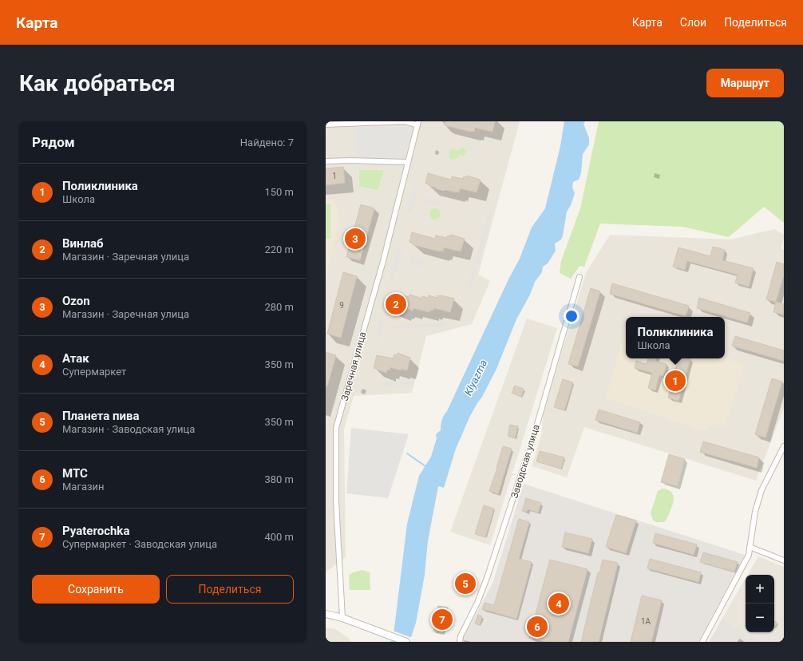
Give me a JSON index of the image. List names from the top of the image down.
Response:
{
  "streets": {
    "street": ["Заречная улица", "Заводская улица"]
  },
  "water": ["Klyazma"],
  "house_numbers": ["1", "9", "1А"],
  "page": {
    "header": "Карта",
    "nav": ["Карта", "Слои", "Поделиться"],
    "buttons": [
      "Маршрут",
      ["Сохранить", "Поделиться"]
    ],
    "title": "Как добраться",
    "heading": ["Рядом", "Найдено: 7"],
    "list": [
      {
        "mark": "1",
        "name": "Поликлиника",
        "note": "Школа",
        "value": "150 m"
      },
      {
        "mark": "2",
        "name": "Винлаб",
        "note": "Магазин · Заречная улица",
        "value": "220 m"
      },
      {
        "mark": "3",
        "name": "Ozon",
        "note": "Магазин · Заречная улица",
        "value": "280 m"
      },
      {
        "mark": "4",
        "name": "Атак",
        "note": "Супермаркет",
        "value": "350 m"
      },
      {
        "mark": "5",
        "name": "Планета пива",
        "note": "Магазин · Заводская улица",
        "value": "350 m"
      },
      {
        "mark": "6",
        "name": "МТС",
        "note": "Магазин",
        "value": "380 m"
      },
      {
        "mark": "7",
        "name": "Pyaterochka",
        "note": "Супермаркет · Заводская улица",
        "value": "400 m"
      }
    ],
    "pins": [
      "3",
      "2",
      "1",
      "5",
      "4",
      "7",
      "6"
    ],
    "popup": ["Поликлиника", "Школа"],
    "map_buttons": ["+", "−"]
  }
}
